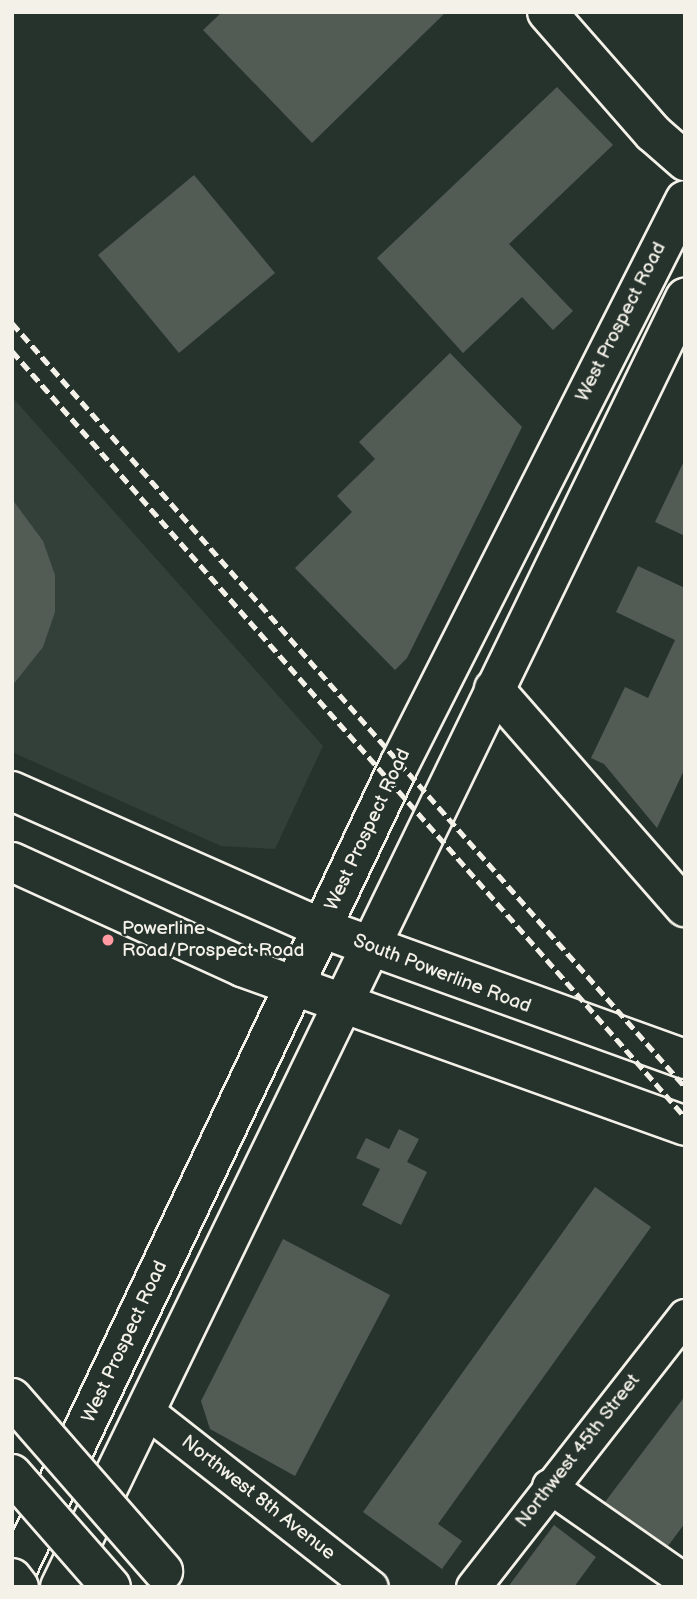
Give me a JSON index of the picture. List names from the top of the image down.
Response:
{
  "streets": {
    "main road": ["West Prospect Road", "South Powerline Road"],
    "street": ["Northwest 45th Street", "Northwest 8th Avenue"]
  },
  "crossings": [
    ["West Prospect Road", "South Powerline Road"]
  ],
  "places": ["Powerline Road/Prospect Road"]
}
